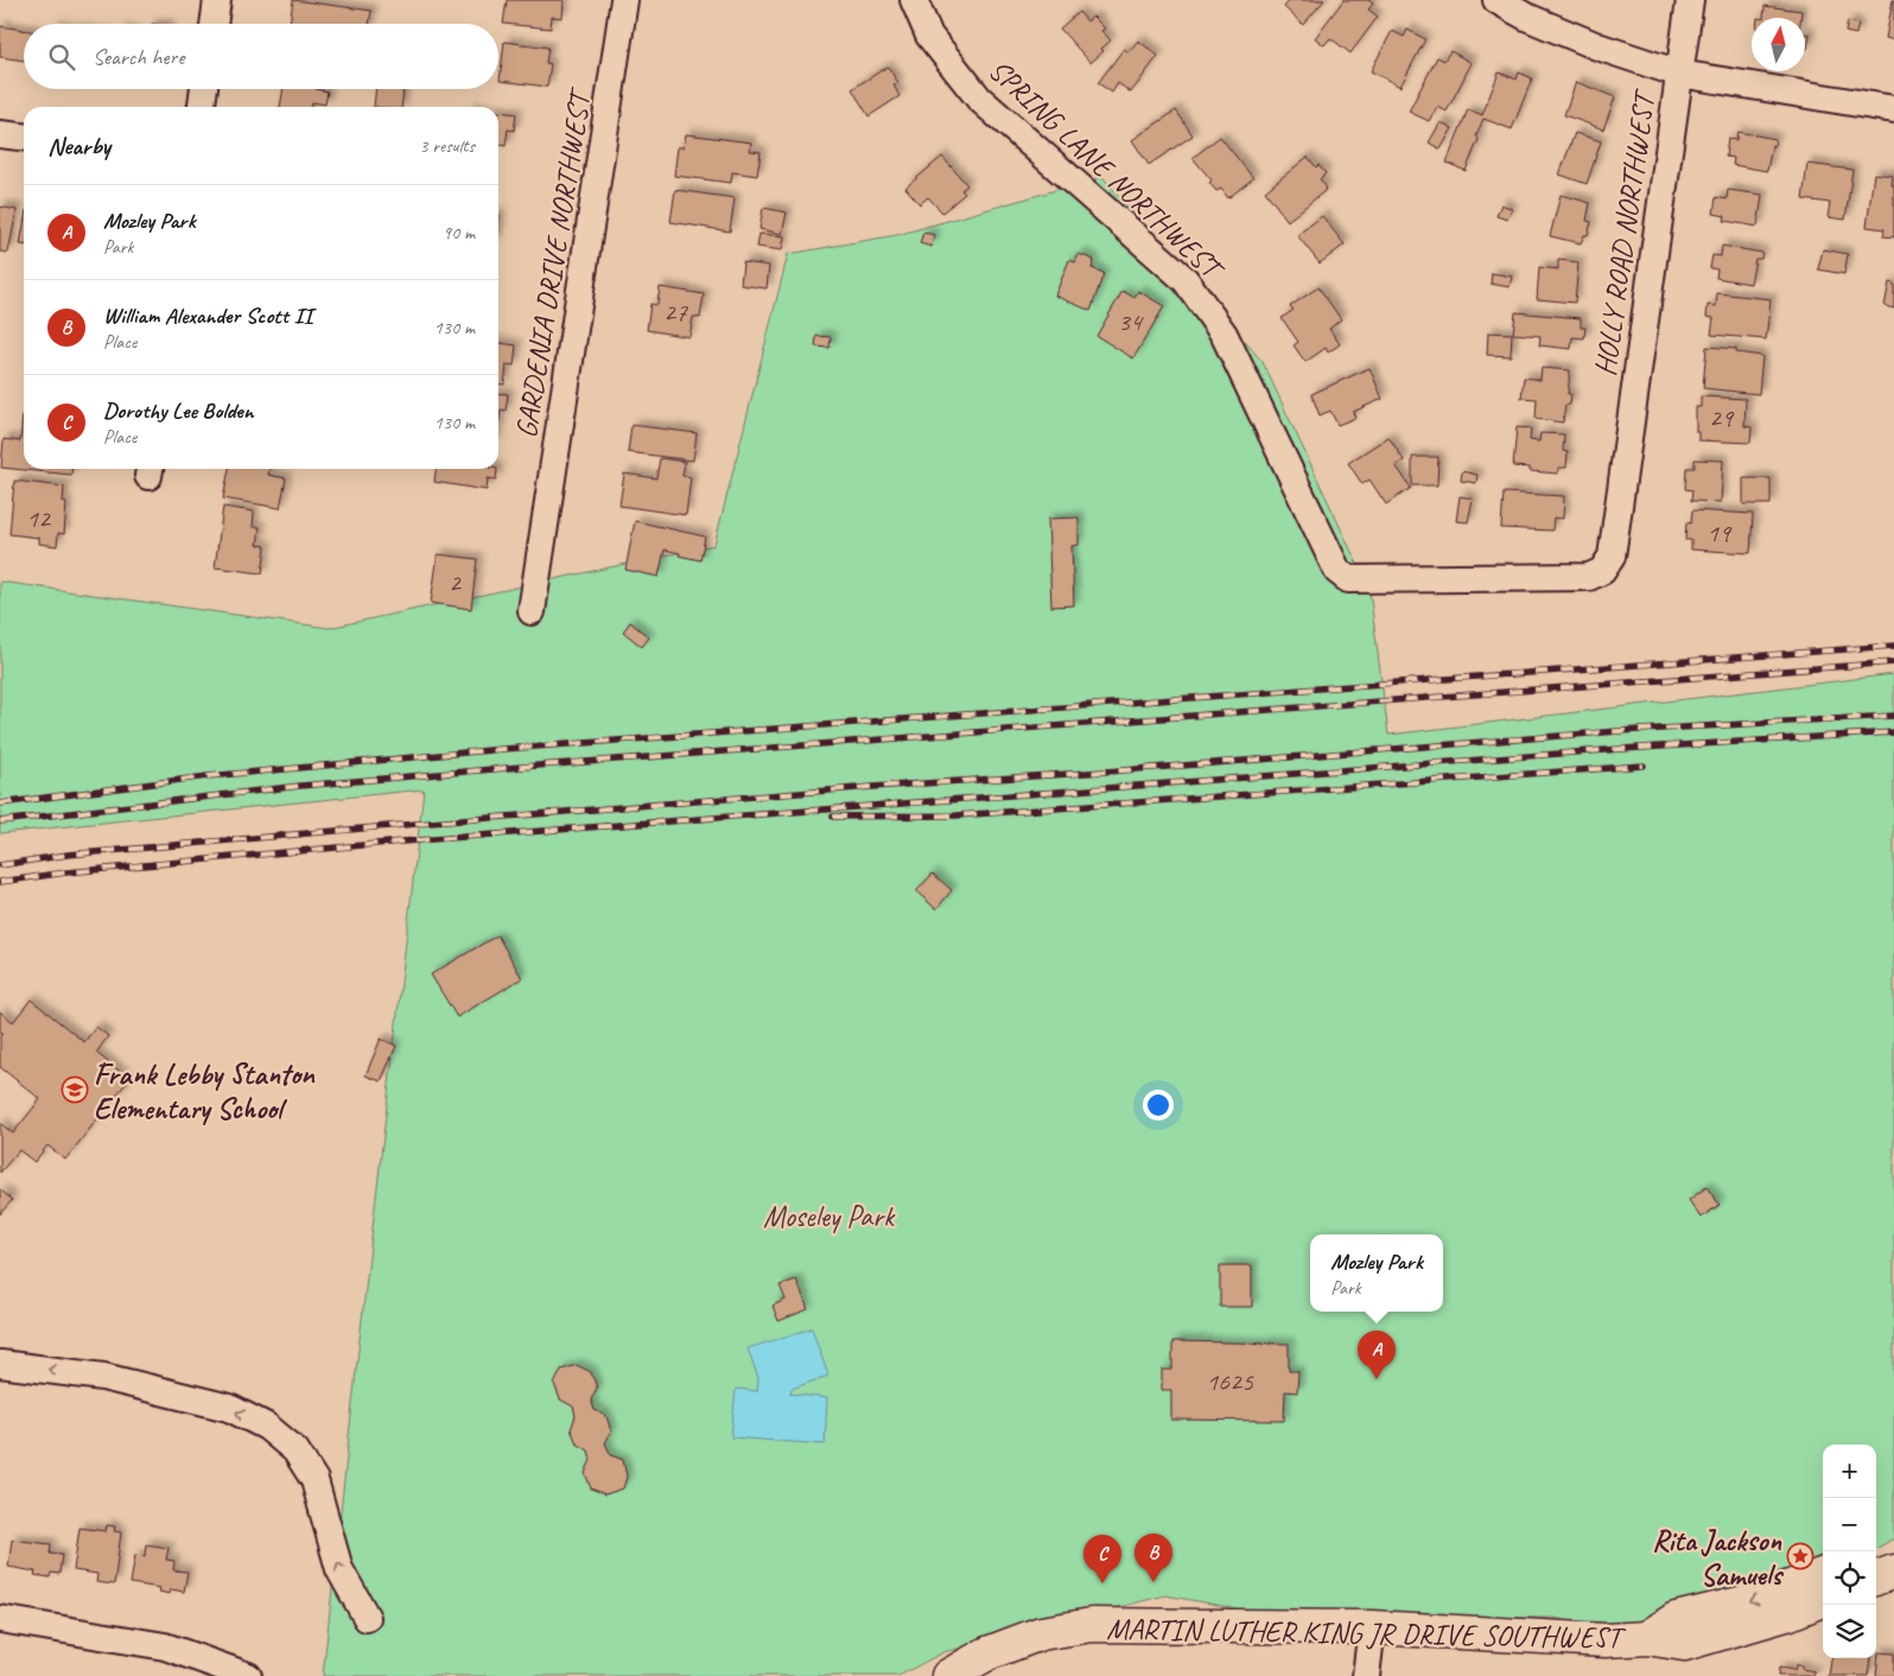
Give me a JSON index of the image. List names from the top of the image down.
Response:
{
  "streets": {
    "main road": ["MARTIN LUTHER KING JR DRIVE SOUTHWEST"],
    "street": ["SPRING LANE NORTHWEST", "HOLLY ROAD NORTHWEST", "GARDENIA DRIVE NORTHWEST"]
  },
  "crossings": [
    ["SPRING LANE NORTHWEST", "HOLLY ROAD NORTHWEST"]
  ],
  "parks": ["Moseley Park"],
  "places": {
    "school or university": ["Frank Lebby Stanton Elementary School"],
    "place": ["Rita Jackson Samuels"]
  },
  "house_numbers": [
    "27",
    "34",
    "29",
    "12",
    "19",
    "2",
    "1625"
  ],
  "north": "top",
  "page": {
    "search": "Search here",
    "heading": ["Nearby", "3 results"],
    "list": [
      {
        "mark": "A",
        "name": "Mozley Park",
        "note": "Park",
        "value": "90 m"
      },
      {
        "mark": "B",
        "name": "William Alexander Scott II",
        "note": "Place",
        "value": "130 m"
      },
      {
        "mark": "C",
        "name": "Dorothy Lee Bolden",
        "note": "Place",
        "value": "130 m"
      }
    ],
    "popup": ["Mozley Park", "Park"],
    "pins": ["A", "B", "C"],
    "map_buttons": ["+", "−"]
  }
}
